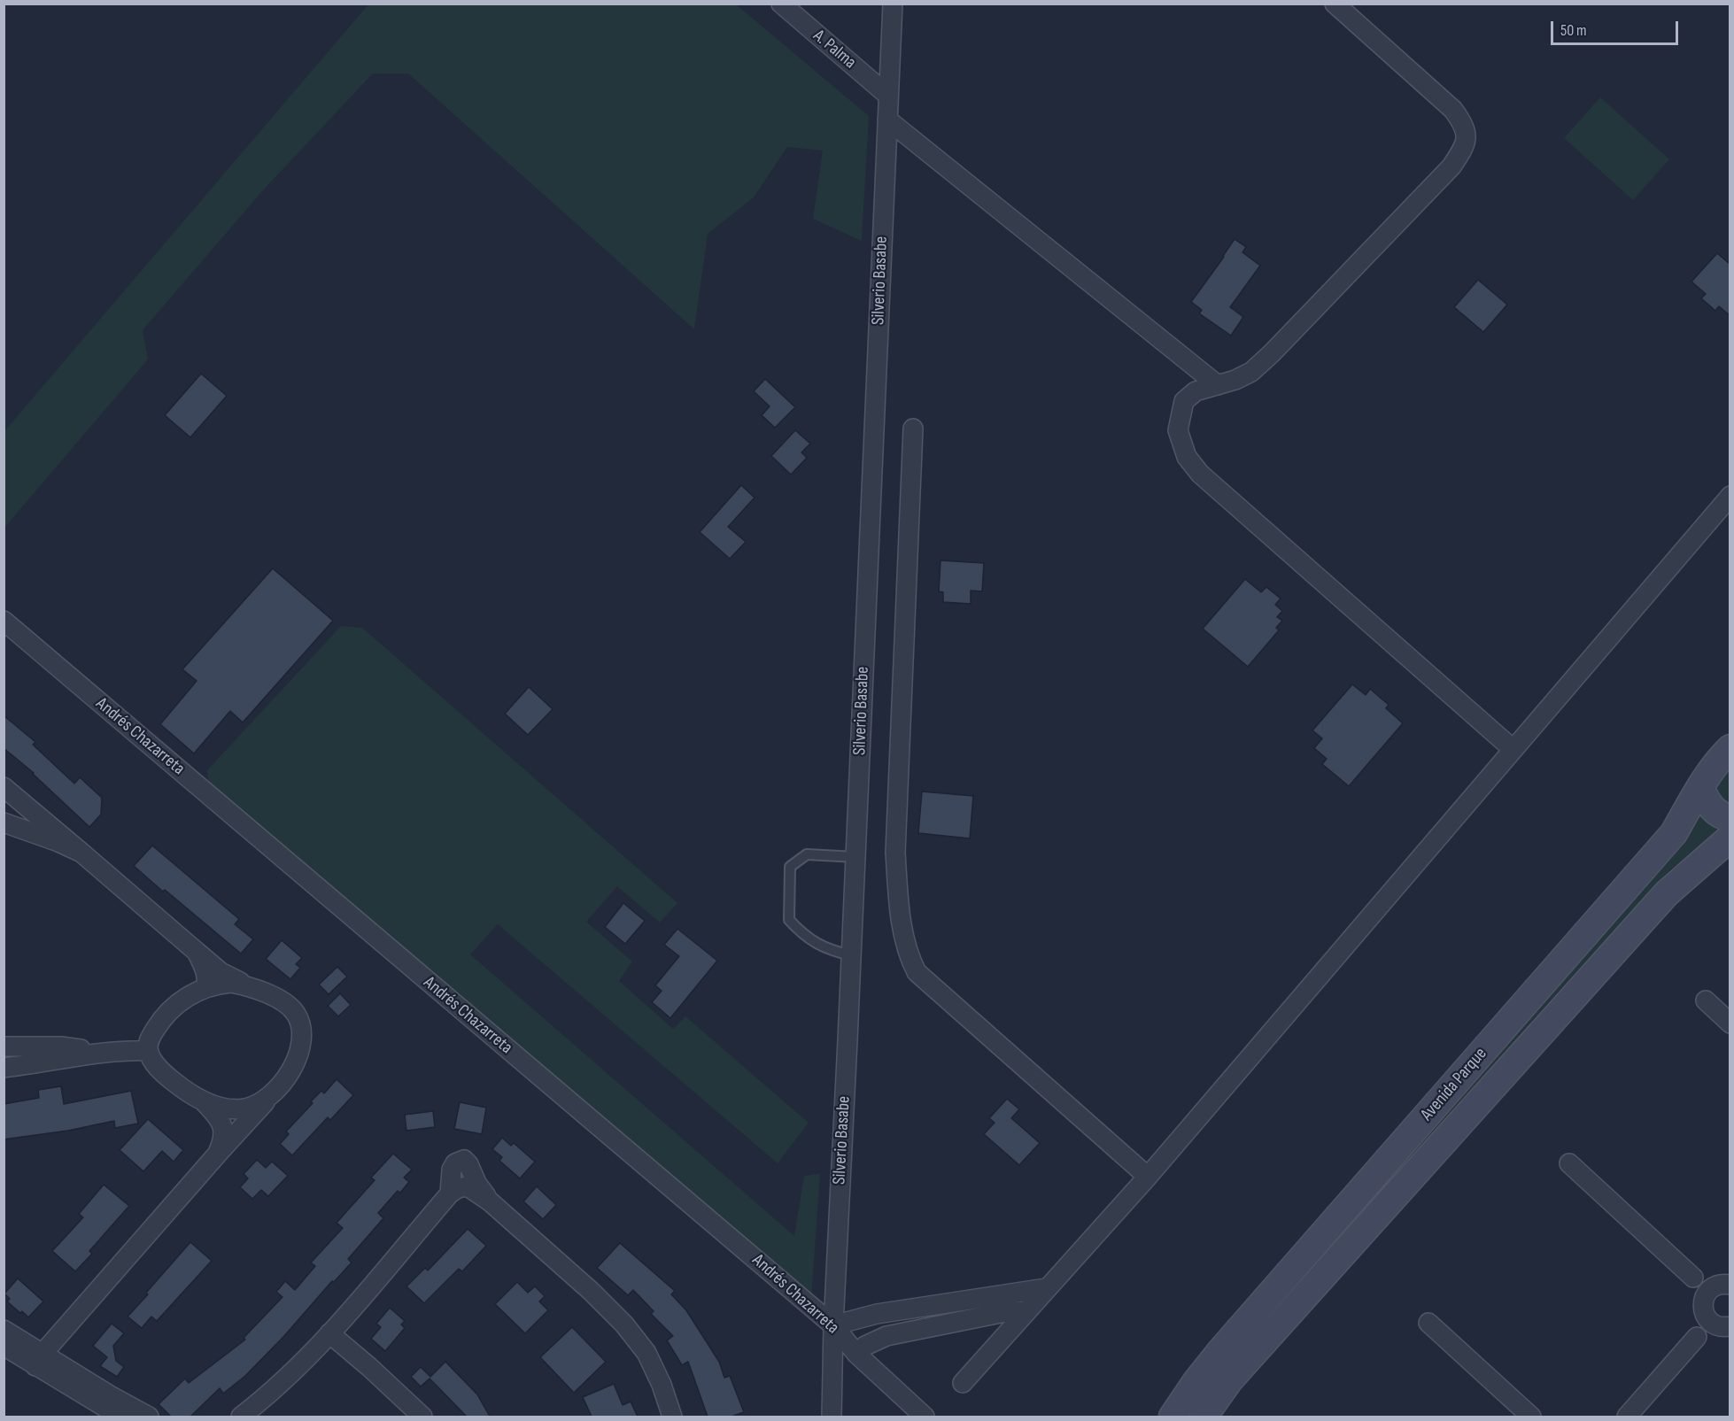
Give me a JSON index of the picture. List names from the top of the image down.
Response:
{
  "streets": {
    "street": [
      "A. Palma",
      "Silverio Basabe",
      "Andrés Chazarreta",
      "Avenida Parque"
    ]
  },
  "crossings": [
    ["A. Palma", "Silverio Basabe"],
    ["Silverio Basabe", "Andrés Chazarreta"]
  ],
  "scale_bar": "50 m"
}
